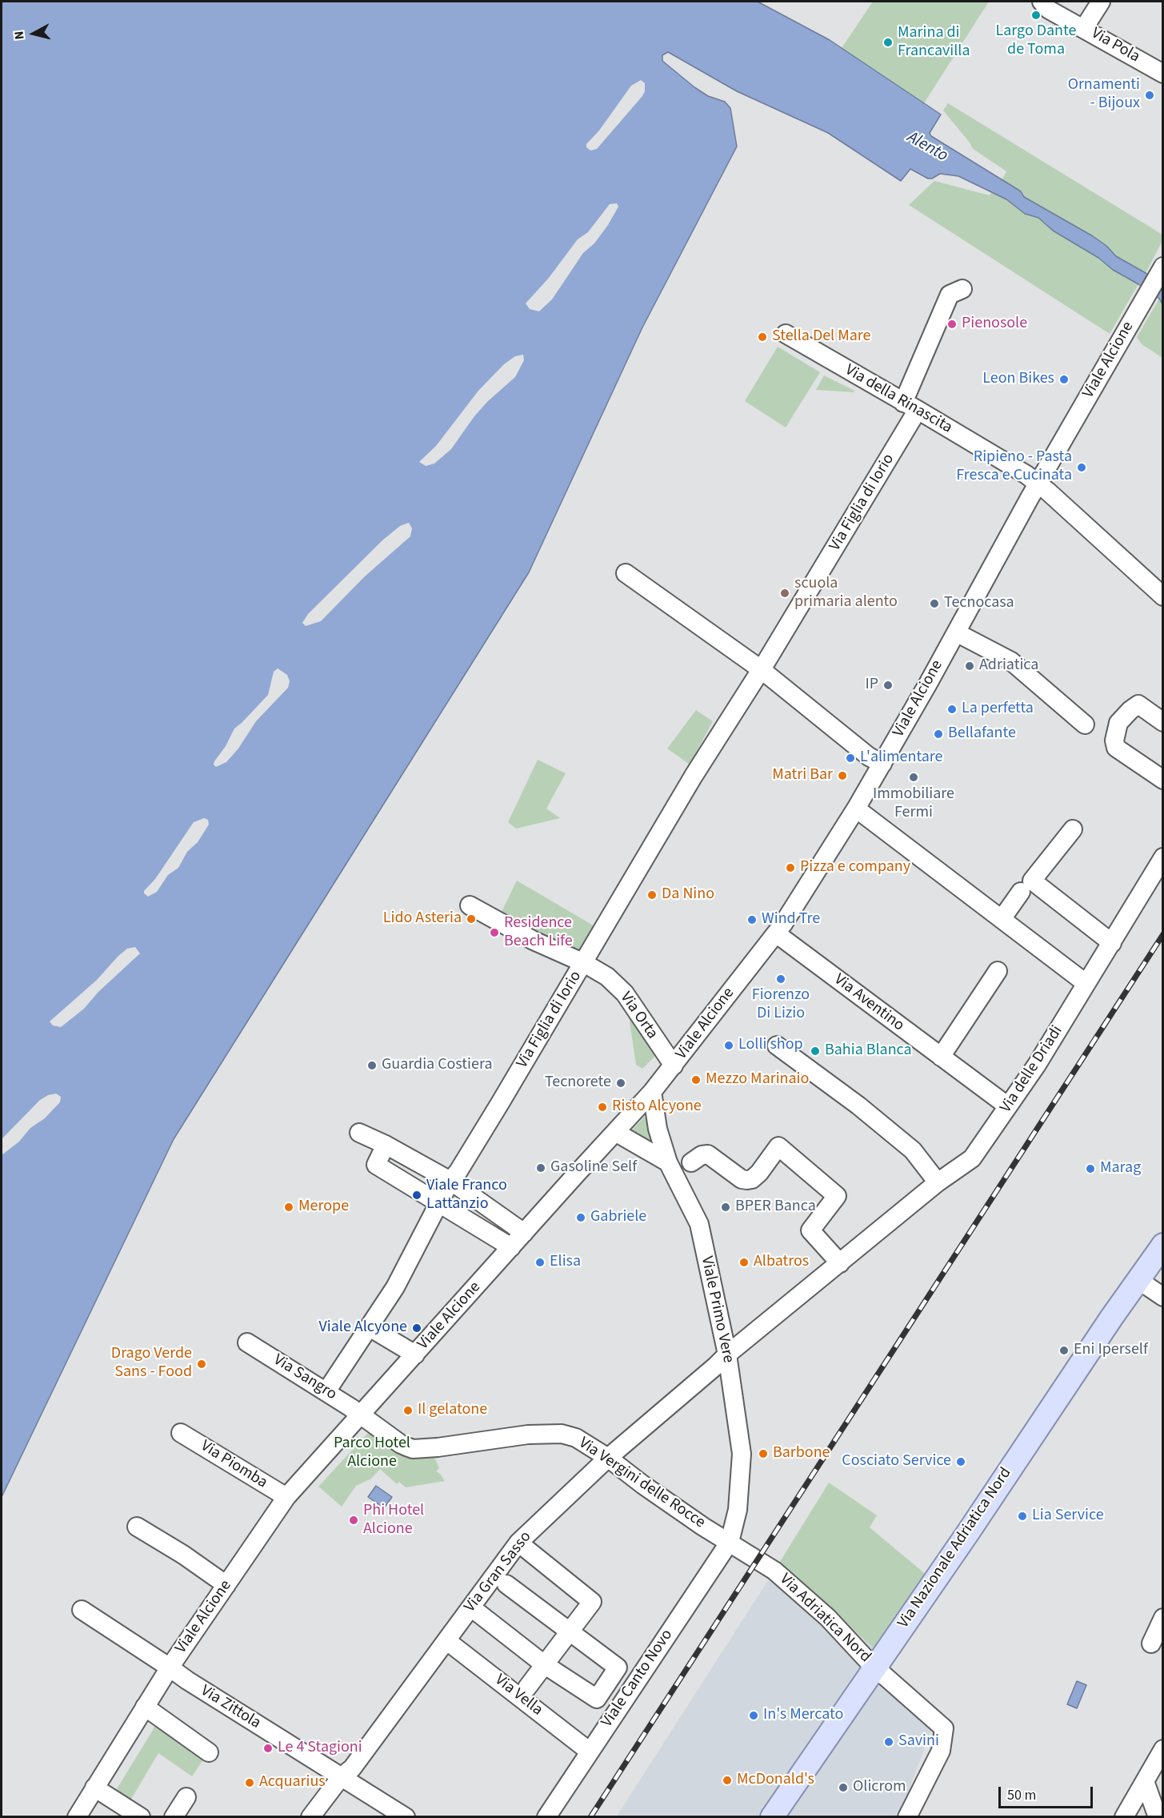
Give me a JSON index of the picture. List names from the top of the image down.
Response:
{
  "streets": {
    "main road": ["Via Nazionale Adriatica Nord"],
    "street": [
      "Via Pola",
      "Viale Alcione",
      "Via della Rinascita",
      "Via Figlia di Iorio",
      "Via Aventino",
      "Via Orta",
      "Via delle Driadi",
      "Viale Primo Vere",
      "Via Sangro",
      "Via Piomba",
      "Via Vergini delle Rocce",
      "Via Gran Sasso",
      "Via Adriatica Nord",
      "Viale Canto Novo",
      "Via Vella",
      "Via Zittola"
    ]
  },
  "crossings": [
    ["Viale Alcione", "Via della Rinascita"],
    ["Viale Alcione", "Via Aventino"],
    ["Viale Alcione", "Via Orta"],
    ["Viale Alcione", "Viale Primo Vere"],
    ["Viale Alcione", "Via Sangro"],
    ["Viale Alcione", "Via Piomba"],
    ["Viale Alcione", "Via Vergini delle Rocce"],
    ["Viale Alcione", "Via Zittola"],
    ["Via della Rinascita", "Via Figlia di Iorio"],
    ["Via Figlia di Iorio", "Via Orta"],
    ["Via Figlia di Iorio", "Via Sangro"],
    ["Via Aventino", "Via delle Driadi"],
    ["Via delle Driadi", "Viale Primo Vere"],
    ["Via delle Driadi", "Via Gran Sasso"],
    ["Viale Primo Vere", "Via Vergini delle Rocce"],
    ["Viale Primo Vere", "Via Gran Sasso"],
    ["Viale Primo Vere", "Viale Canto Novo"],
    ["Via Sangro", "Via Vergini delle Rocce"],
    ["Via Vergini delle Rocce", "Via Gran Sasso"],
    ["Via Vergini delle Rocce", "Via Adriatica Nord"],
    ["Via Vergini delle Rocce", "Viale Canto Novo"],
    ["Via Nazionale Adriatica Nord", "Via Adriatica Nord"],
    ["Via Gran Sasso", "Via Vella"],
    ["Via Gran Sasso", "Via Zittola"],
    ["Viale Canto Novo", "Via Vella"]
  ],
  "water": ["Alento"],
  "parks": ["Parco Hotel Alcione"],
  "places": [
    "Largo Dante de Toma",
    "Marina di Francavilla",
    "Ornamenti - Bijoux",
    "Pienosole",
    "Stella Del Mare",
    "Leon Bikes",
    "Ripieno - Pasta Fresca e Cucinata",
    "scuola primaria alento",
    "Tecnocasa",
    "Adriatica",
    "IP",
    "La perfetta",
    "Bellafante",
    "L'alimentare",
    "Matri Bar",
    "Immobiliare Fermi",
    "Pizza e company",
    "Da Nino",
    "Lido Asteria",
    "Wind Tre",
    "Residence Beach Life",
    "Fiorenzo Di Lizio",
    "Lolli shop",
    "Bahia Blanca",
    "Guardia Costiera",
    "Mezzo Marinaio",
    "Tecnorete",
    "Risto Alcyone",
    "Gasoline Self",
    "Marag",
    "Viale Franco Lattanzio",
    "Merope",
    "BPER Banca",
    "Gabriele",
    "Elisa",
    "Albatros",
    "Viale Alcyone",
    "Eni Iperself",
    "Drago Verde Sans - Food",
    "Il gelatone",
    "Barbone",
    "Cosciato Service",
    "Lia Service",
    "Phi Hotel Alcione",
    "In's Mercato",
    "Savini",
    "Le 4 Stagioni",
    "McDonald's",
    "Acquarius",
    "Olicrom"
  ],
  "scale_bar": "50 m",
  "north": "left"
}
